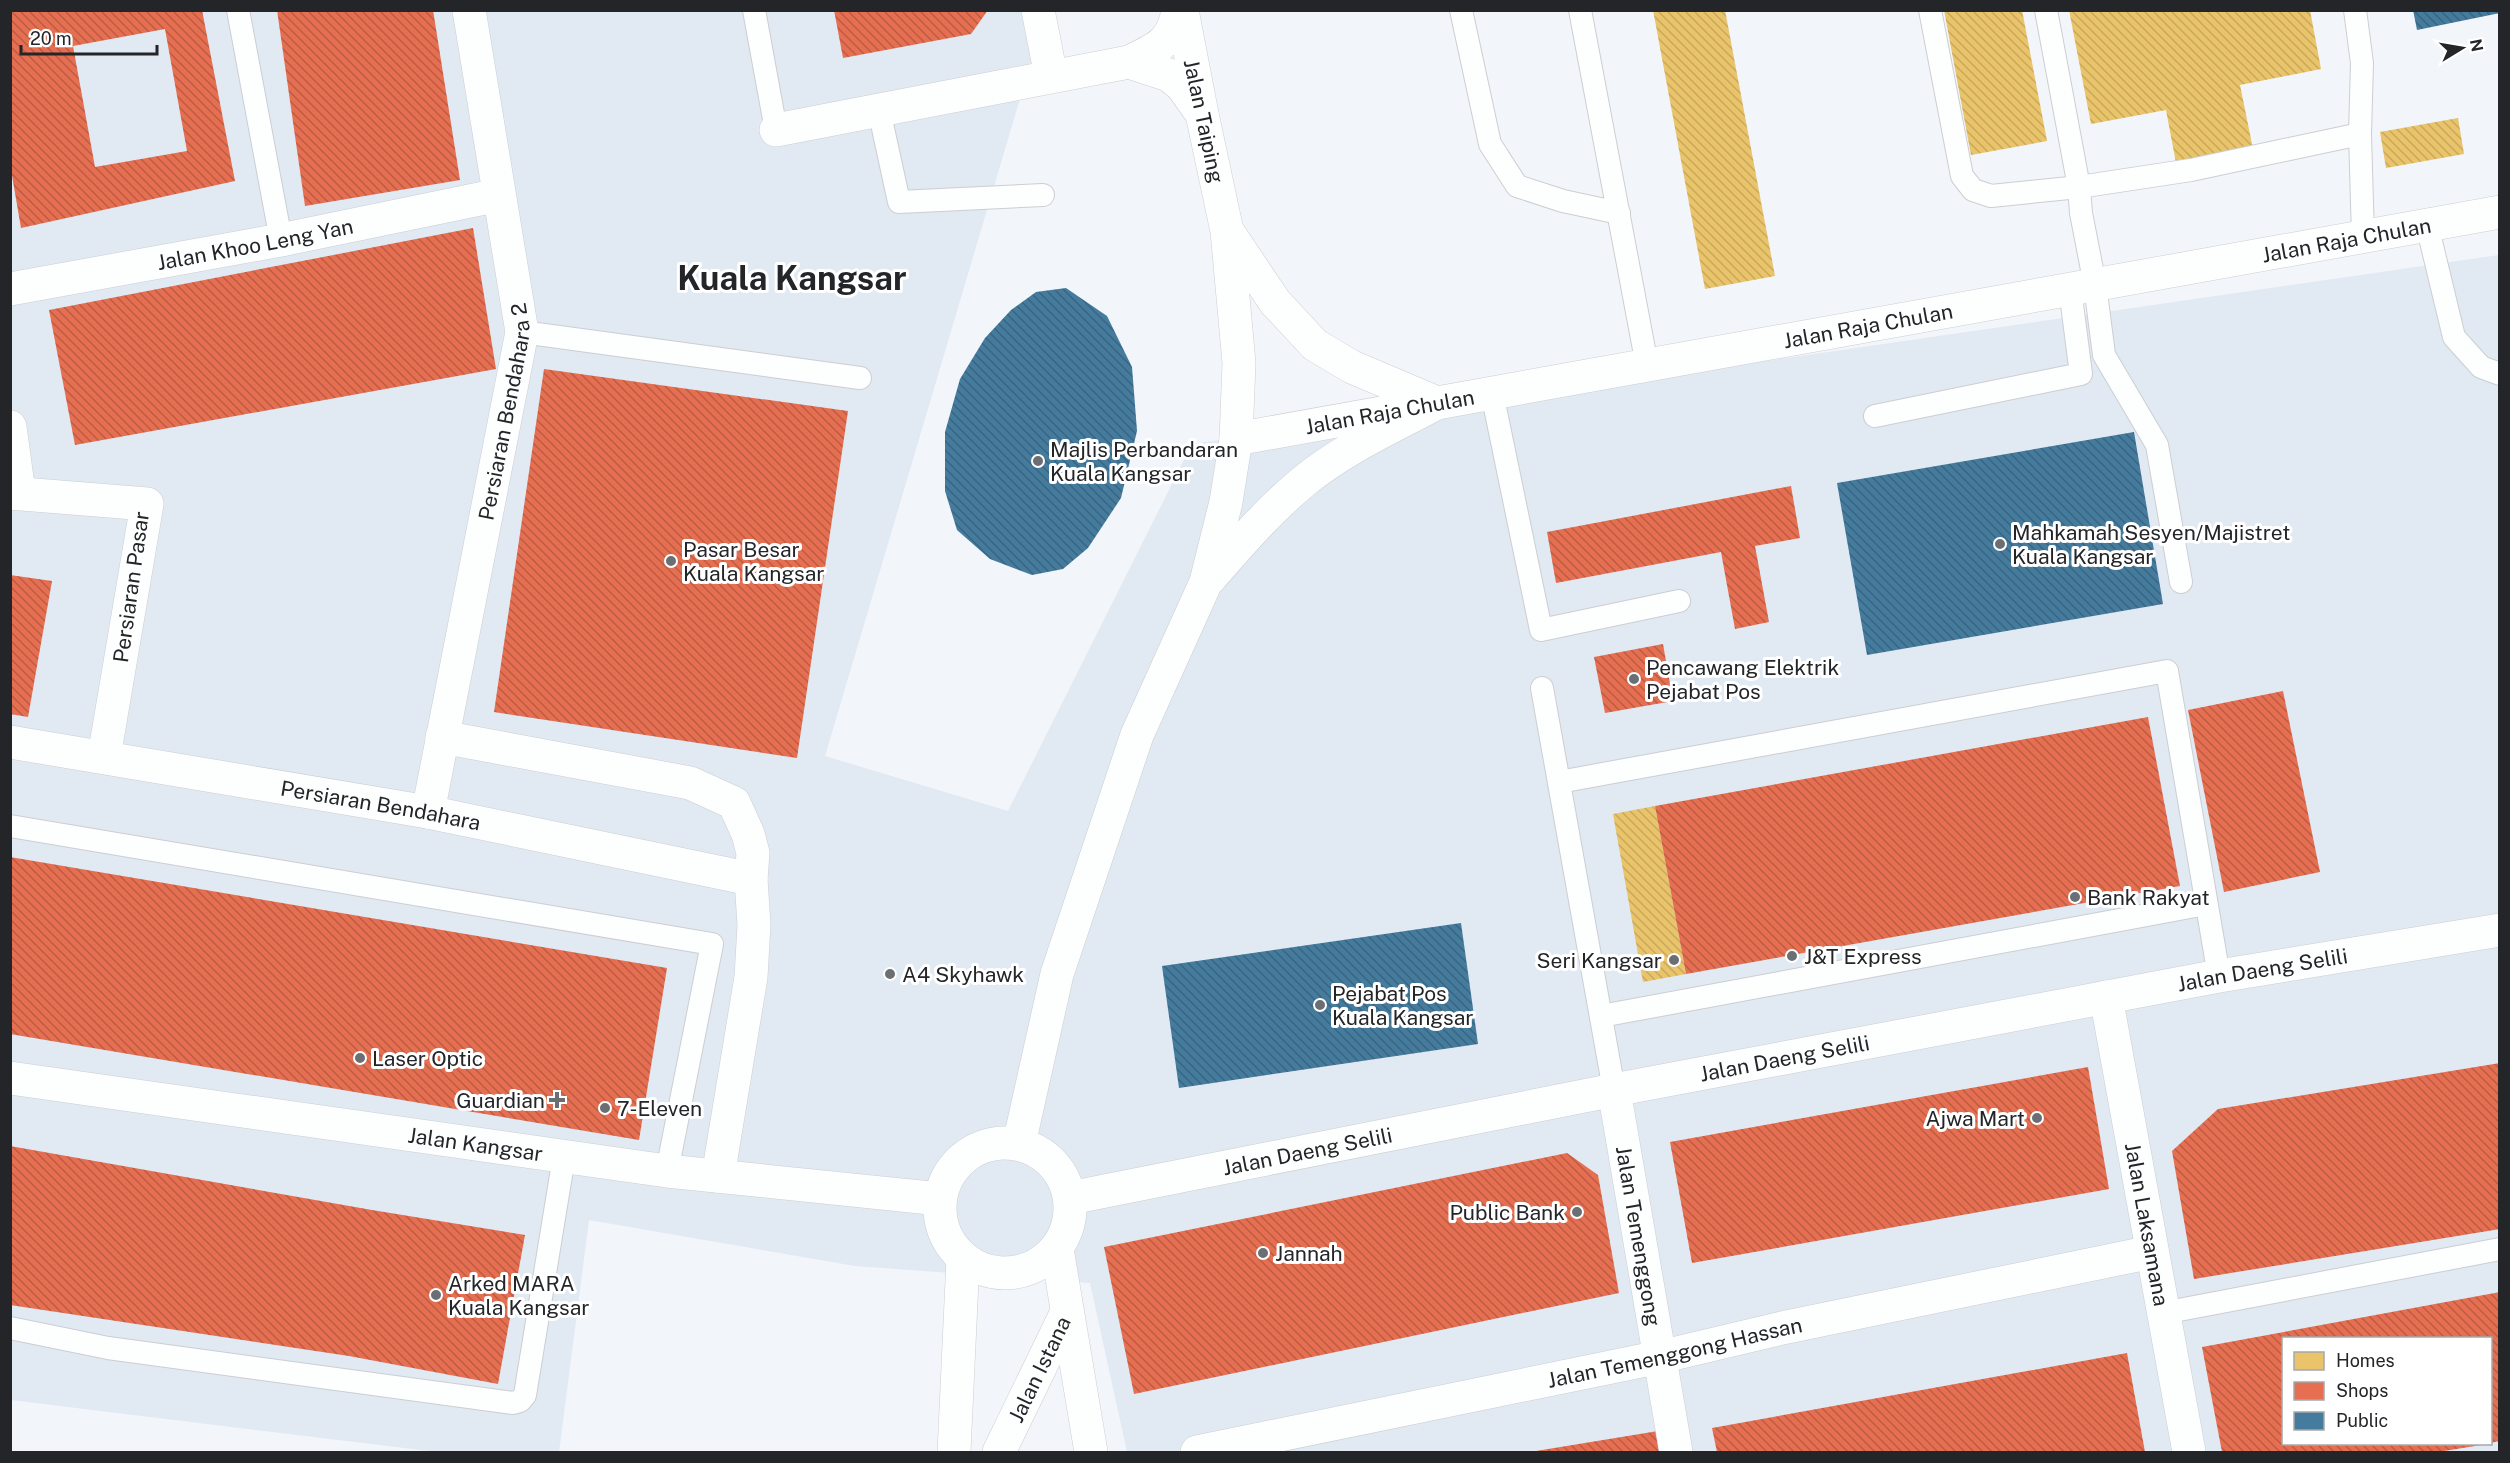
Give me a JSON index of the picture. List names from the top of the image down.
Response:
{
  "streets": {
    "main road": [
      "Jalan Taiping",
      "Jalan Raja Chulan",
      "Jalan Khoo Leng Yan",
      "Persiaran Bendahara 2",
      "Persiaran Pasar",
      "Persiaran Bendahara",
      "Jalan Daeng Selili",
      "Jalan Kangsar",
      "Jalan Laksamana",
      "Jalan Temenggong",
      "Jalan Temenggong Hassan",
      "Jalan Istana"
    ]
  },
  "crossings": [
    ["Jalan Taiping", "Jalan Raja Chulan"],
    ["Jalan Khoo Leng Yan", "Persiaran Bendahara 2"],
    ["Persiaran Bendahara 2", "Persiaran Bendahara"],
    ["Persiaran Pasar", "Persiaran Bendahara"],
    ["Jalan Daeng Selili", "Jalan Kangsar"],
    ["Jalan Daeng Selili", "Jalan Laksamana"],
    ["Jalan Daeng Selili", "Jalan Temenggong"],
    ["Jalan Daeng Selili", "Jalan Istana"],
    ["Jalan Kangsar", "Jalan Istana"],
    ["Jalan Laksamana", "Jalan Temenggong Hassan"],
    ["Jalan Temenggong", "Jalan Temenggong Hassan"]
  ],
  "districts": ["Kuala Kangsar"],
  "places": {
    "other": [
      "Majlis Perbandaran Kuala Kangsar",
      "Mahkamah Sesyen/Majistret Kuala Kangsar",
      "Pasar Besar Kuala Kangsar",
      "Pencawang Elektrik Pejabat Pos",
      "Bank Rakyat",
      "J&T Express",
      "Seri Kangsar",
      "A4 Skyhawk",
      "Pejabat Pos Kuala Kangsar",
      "Laser Optic",
      "7-Eleven",
      "Ajwa Mart",
      "Public Bank",
      "Jannah",
      "Arked MARA Kuala Kangsar"
    ],
    "health": ["Guardian"]
  },
  "legend": ["Homes", "Shops", "Public"],
  "scale_bar": "20 m",
  "north": "right"
}
